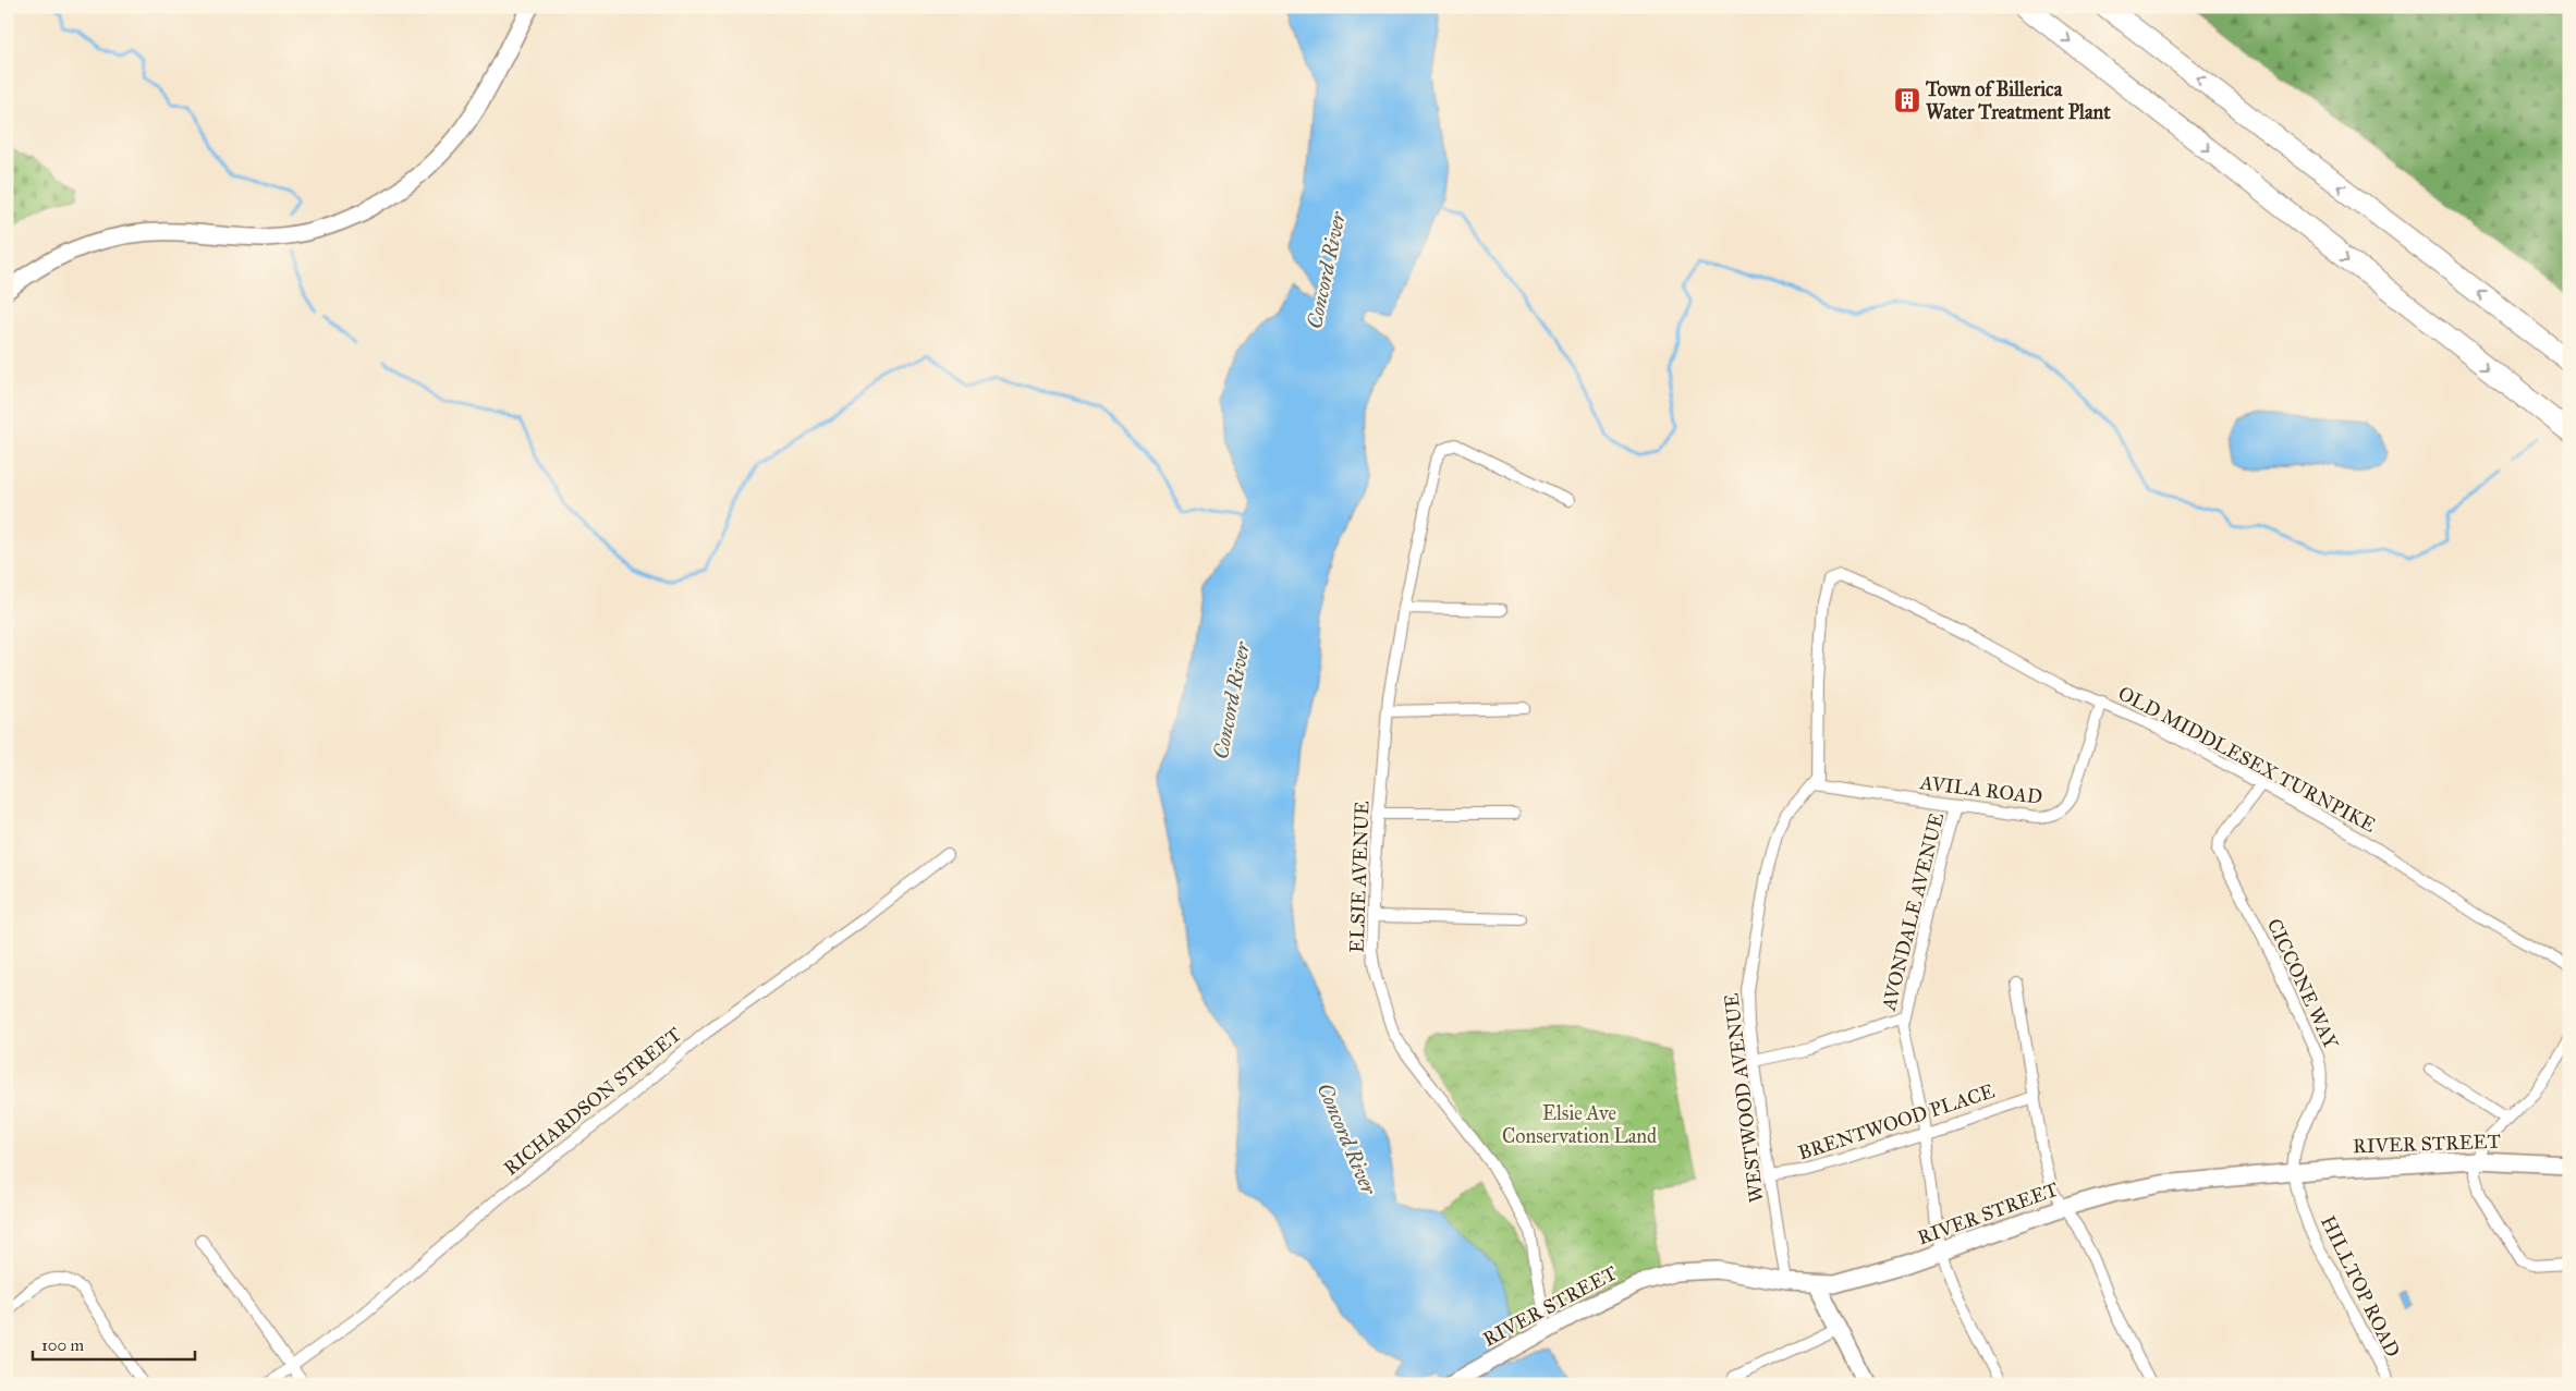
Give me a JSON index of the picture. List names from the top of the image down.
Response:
{
  "streets": {
    "main road": ["RIVER STREET"],
    "street": [
      "OLD MIDDLESEX TURNPIKE",
      "AVILA ROAD",
      "ELSIE AVENUE",
      "AVONDALE AVENUE",
      "CICCONE WAY",
      "WESTWOOD AVENUE",
      "RICHARDSON STREET",
      "BRENTWOOD PLACE",
      "HILLTOP ROAD"
    ]
  },
  "crossings": [
    ["OLD MIDDLESEX TURNPIKE", "AVILA ROAD"],
    ["OLD MIDDLESEX TURNPIKE", "CICCONE WAY"],
    ["OLD MIDDLESEX TURNPIKE", "WESTWOOD AVENUE"],
    ["AVILA ROAD", "AVONDALE AVENUE"],
    ["AVILA ROAD", "WESTWOOD AVENUE"],
    ["ELSIE AVENUE", "RIVER STREET"],
    ["AVONDALE AVENUE", "BRENTWOOD PLACE"],
    ["AVONDALE AVENUE", "RIVER STREET"],
    ["CICCONE WAY", "RIVER STREET"],
    ["CICCONE WAY", "HILLTOP ROAD"],
    ["WESTWOOD AVENUE", "BRENTWOOD PLACE"],
    ["WESTWOOD AVENUE", "RIVER STREET"],
    ["RIVER STREET", "HILLTOP ROAD"]
  ],
  "water": ["Concord River"],
  "parks": ["Elsie Ave Conservation Land"],
  "places": {
    "building": ["Town of Billerica Water Treatment Plant"]
  },
  "scale_bar": "100 m"
}
